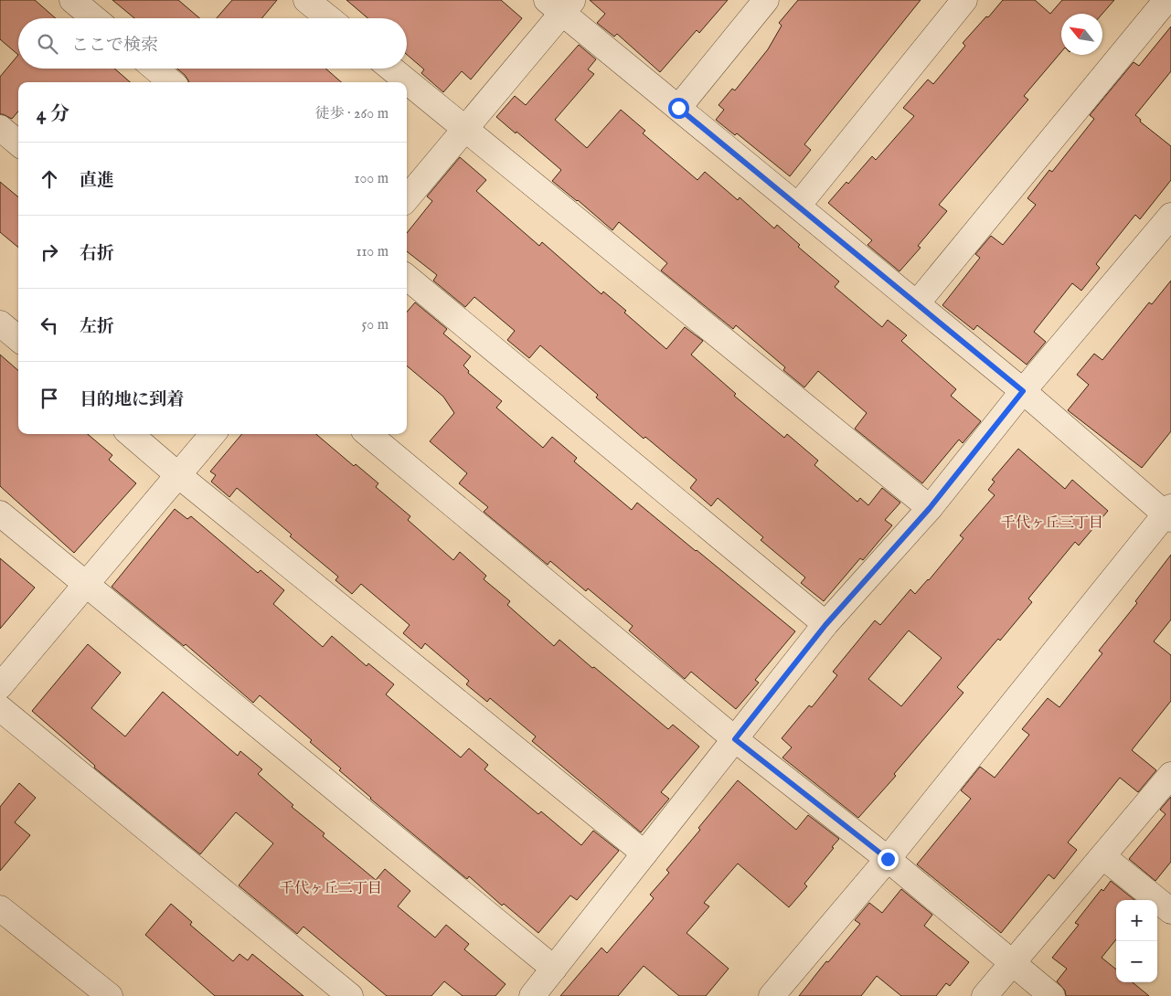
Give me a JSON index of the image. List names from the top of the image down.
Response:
{
  "districts": ["千代ヶ丘三丁目", "千代ヶ丘二丁目"],
  "north": "top left",
  "page": {
    "search": "ここで検索",
    "heading": ["4 分", "徒歩 · 260 m"],
    "list": [
      ["直進", "100 m"],
      ["右折", "110 m"],
      ["左折", "50 m"],
      "目的地に到着"
    ],
    "map_buttons": ["+", "−"]
  }
}
